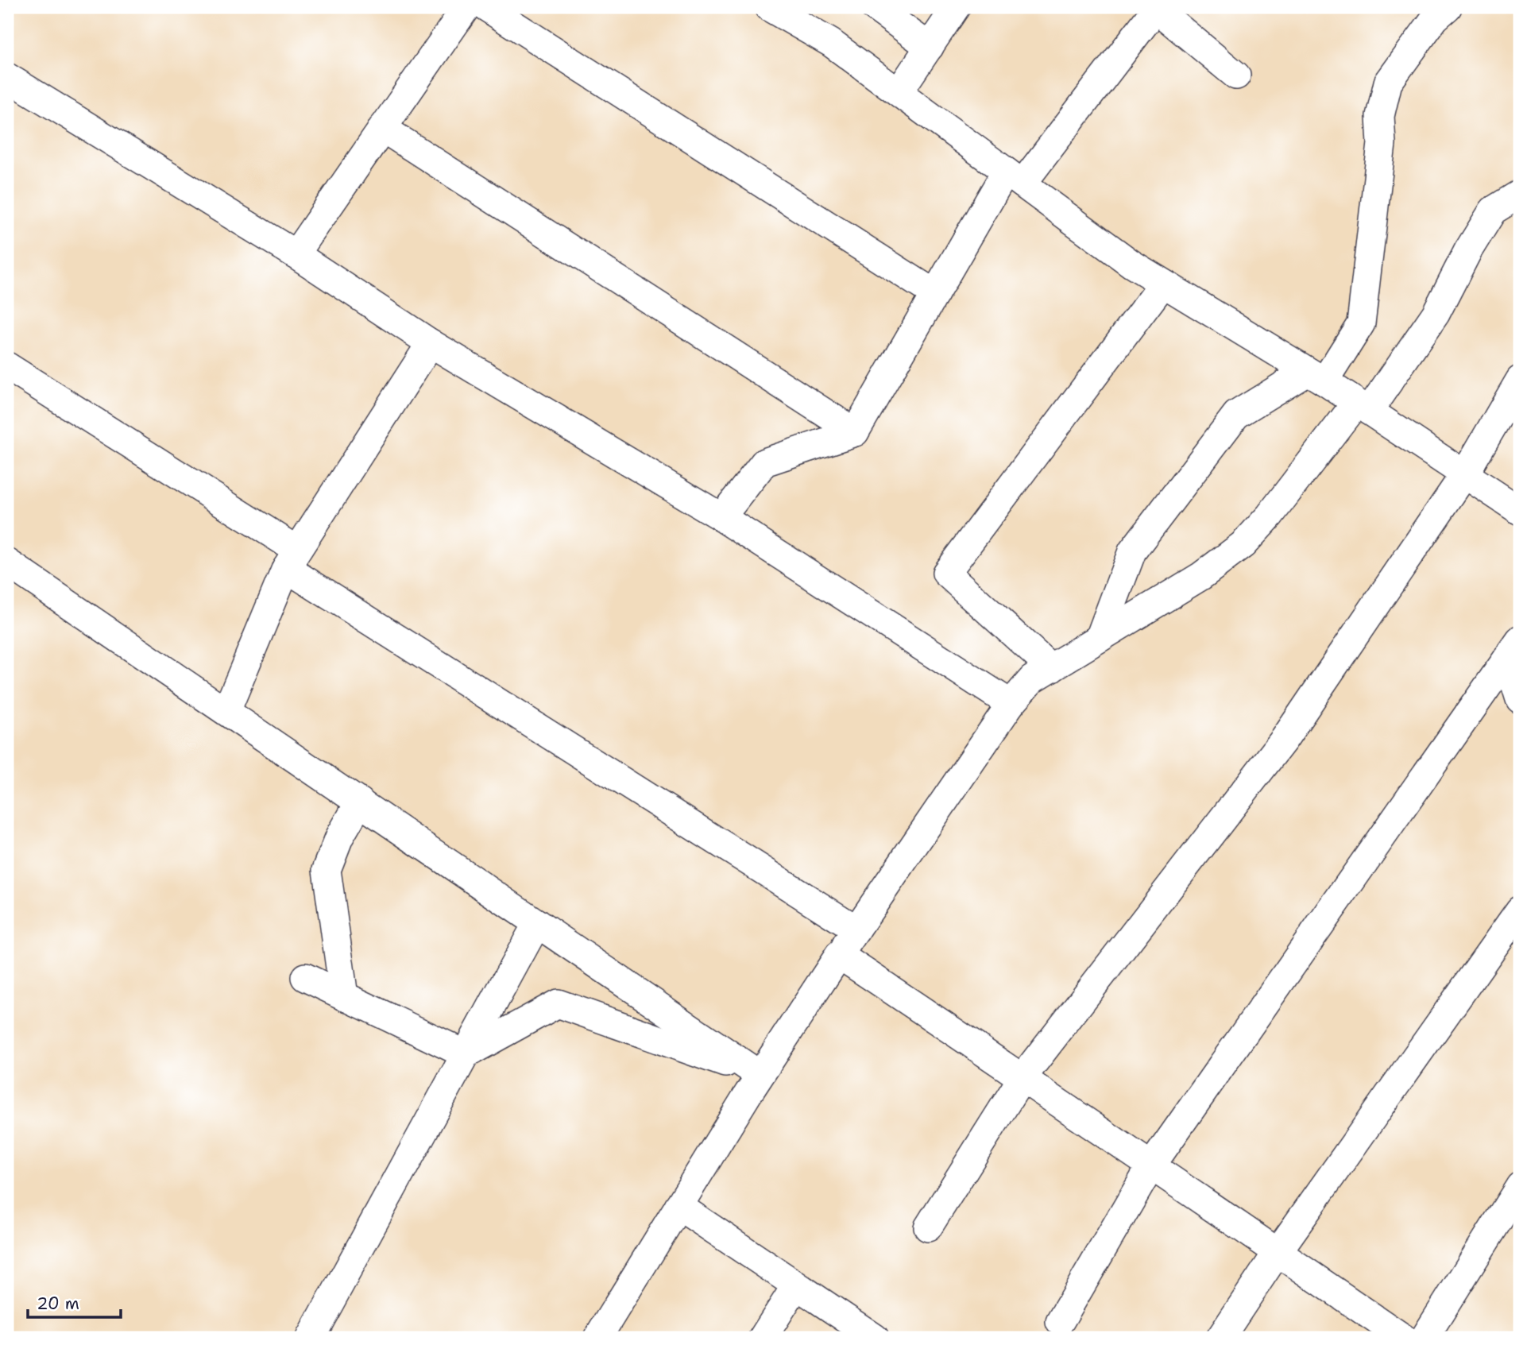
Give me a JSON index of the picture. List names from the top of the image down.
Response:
{
  "scale_bar": "20 m"
}
